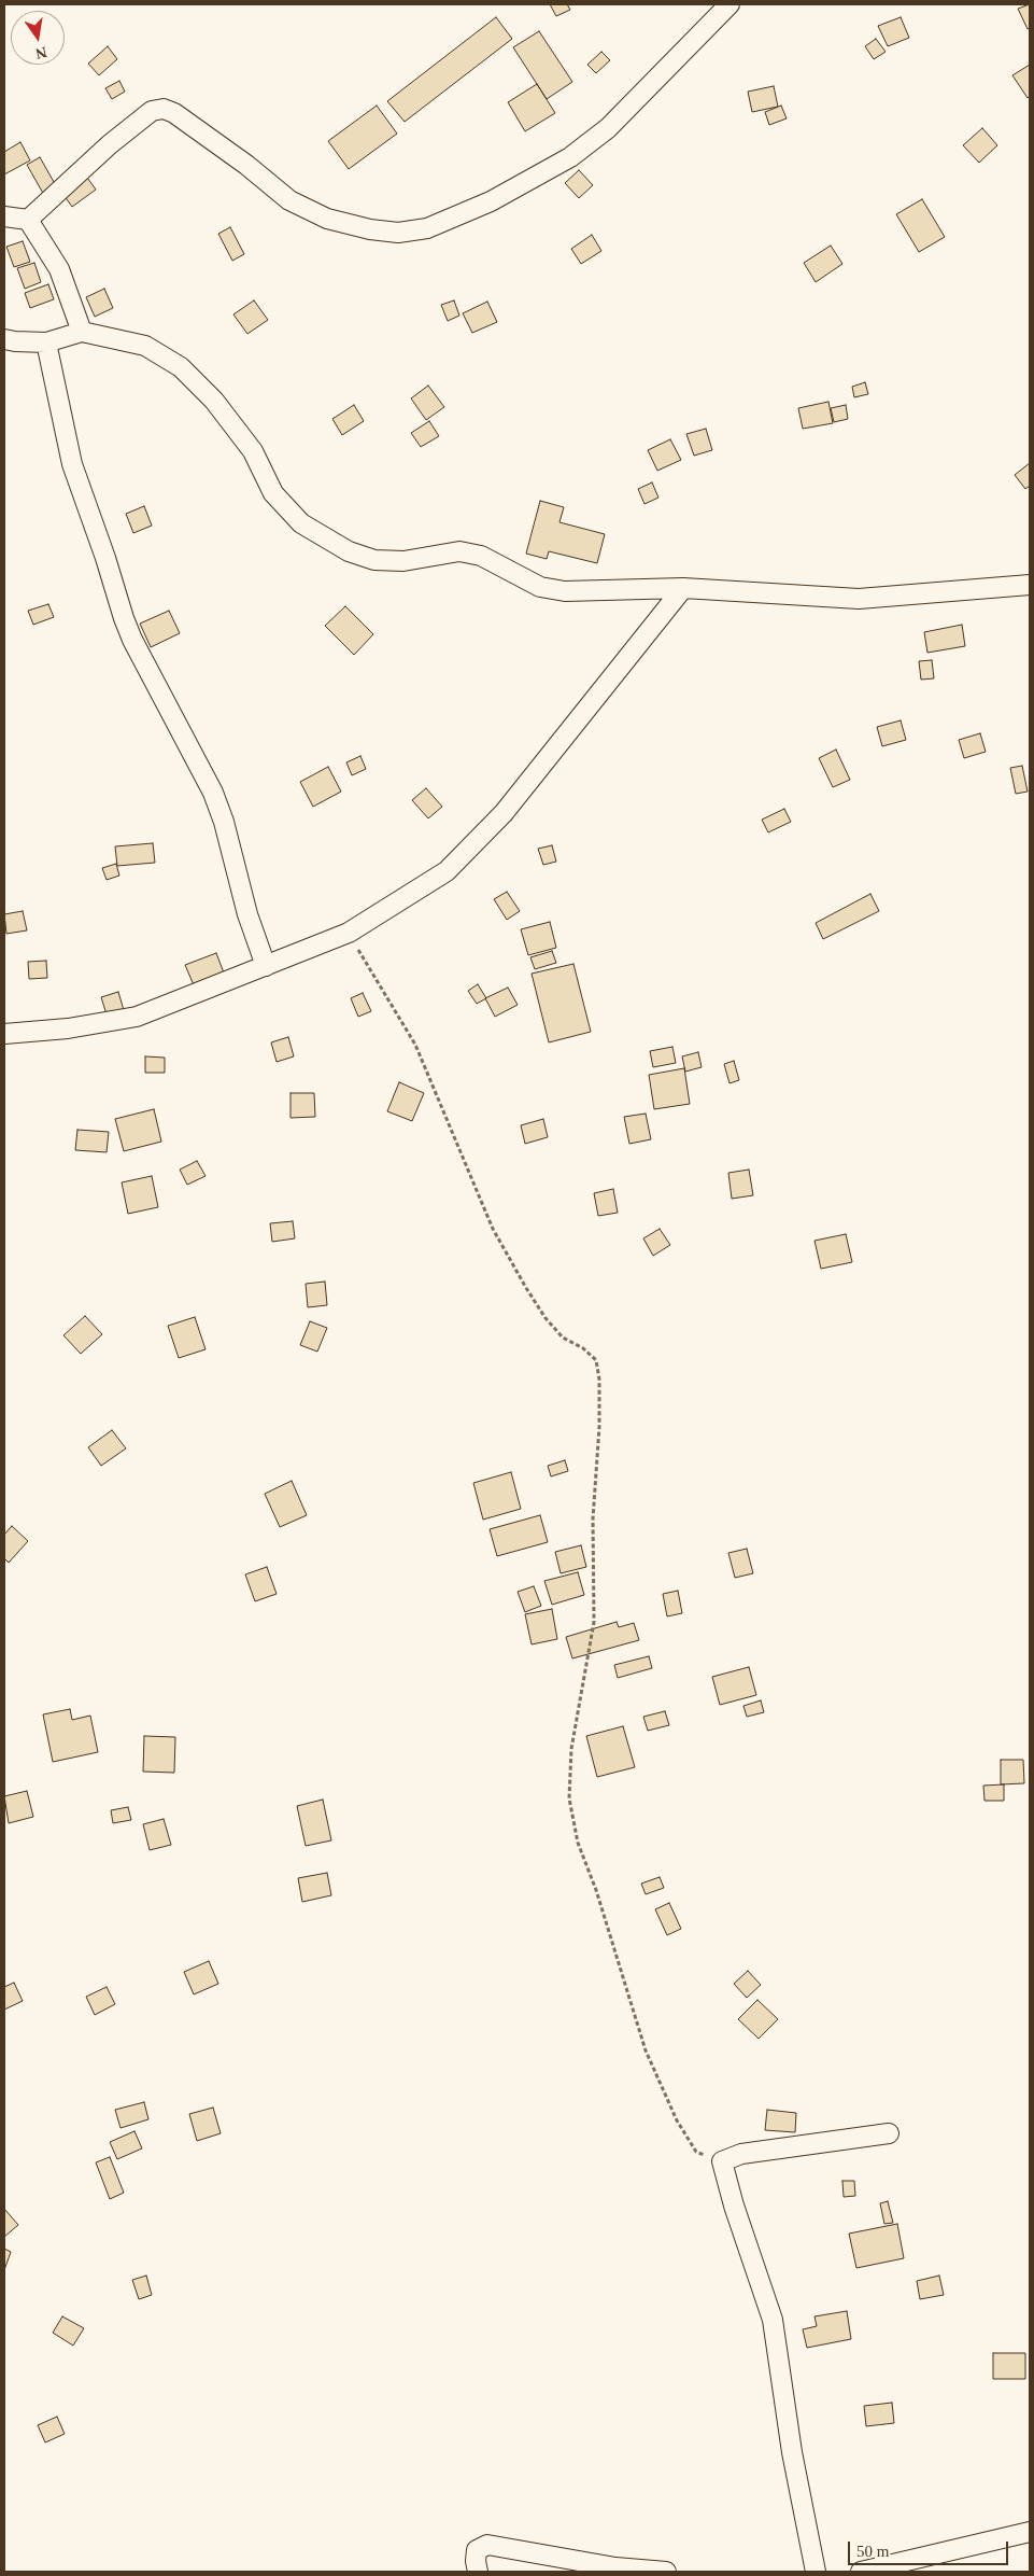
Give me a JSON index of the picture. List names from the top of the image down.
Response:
{
  "scale_bar": "50 m",
  "north": "bottom"
}
